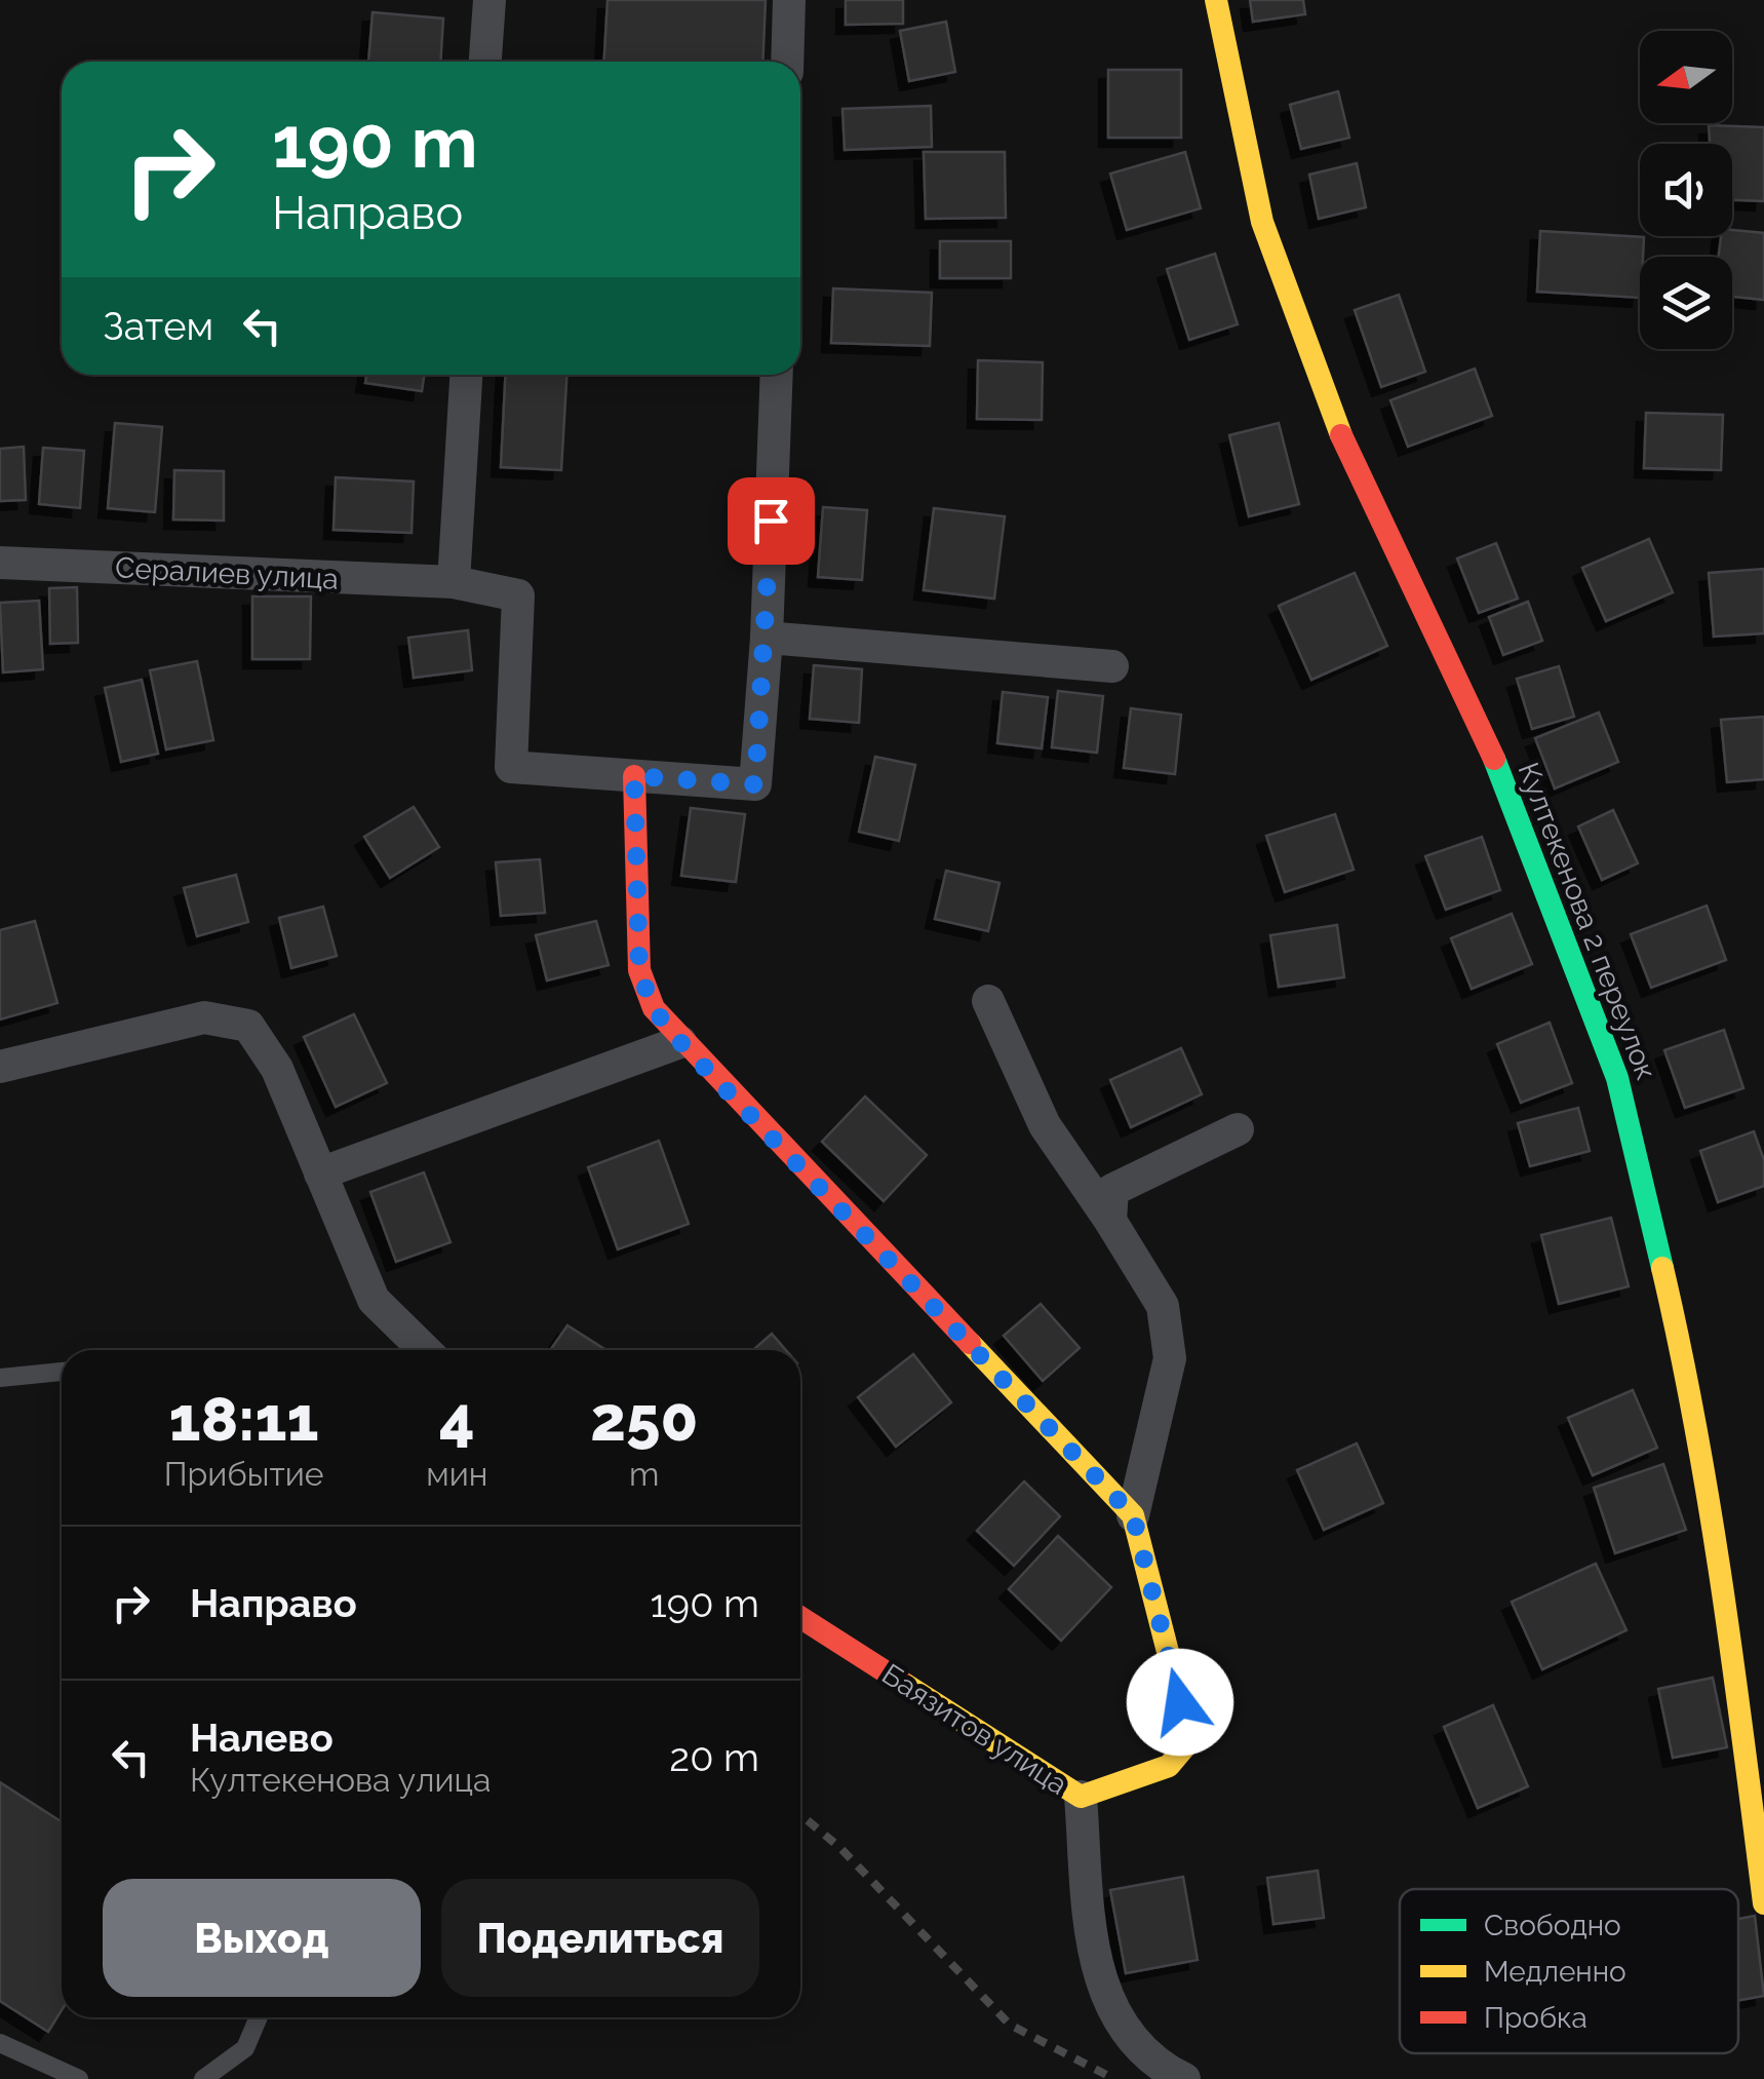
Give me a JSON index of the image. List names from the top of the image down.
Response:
{
  "streets": {
    "street": ["Сералиев улица", "Култекенова 2 переулок", "Баязитов улица"]
  },
  "legend": ["Свободно", "Медленно", "Пробка"],
  "north": "left",
  "page": {
    "turn": ["190 m", "Направо"],
    "then": "Затем",
    "eta": [
      "18:11",
      "Прибытие",
      "4",
      "мин",
      "250",
      "m"
    ],
    "list": [
      {
        "name": "Направо",
        "value": "190 m"
      },
      {
        "name": "Налево",
        "note": "Култекенова улица",
        "value": "20 m"
      }
    ],
    "buttons": ["Выход", "Поделиться"]
  }
}
